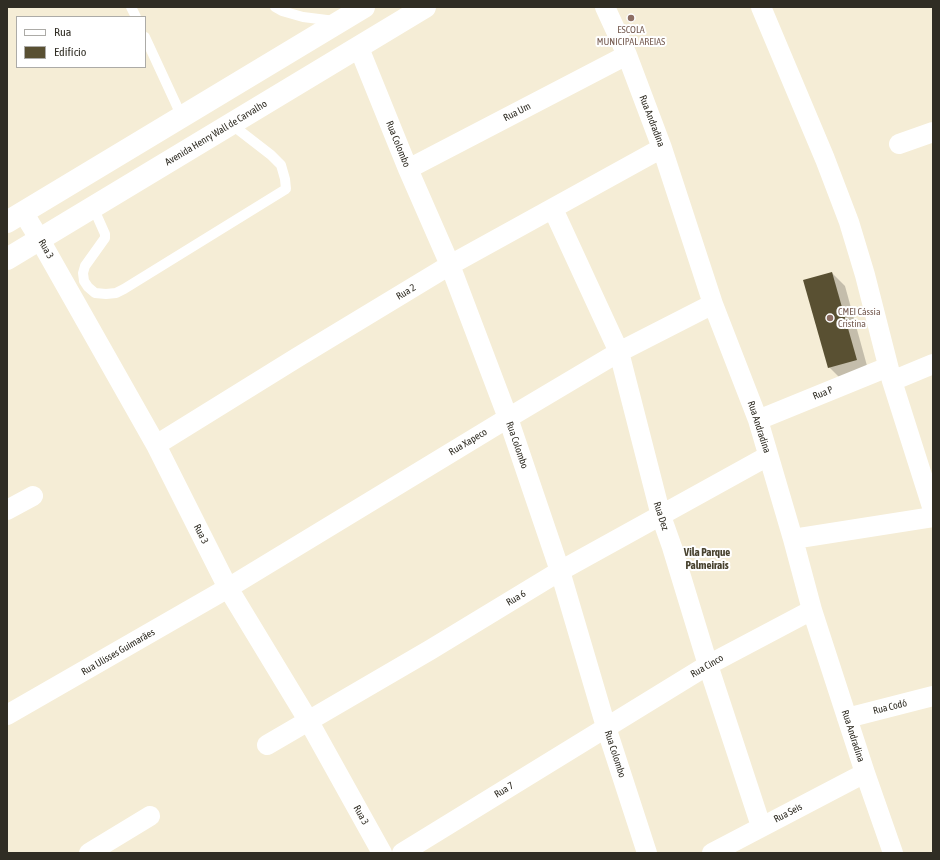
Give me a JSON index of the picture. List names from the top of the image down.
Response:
{
  "streets": {
    "main road": ["Avenida Henry Wall de Carvalho"],
    "street": [
      "Rua Um",
      "Rua Andradina",
      "Rua Colombo",
      "Rua 3",
      "Rua 2",
      "Rua P",
      "Rua Xapeco",
      "Rua Dez",
      "Rua 6",
      "Rua Ulisses Guimarães",
      "Rua Cinco",
      "Rua Codó",
      "Rua 7",
      "Rua Seis"
    ]
  },
  "crossings": [
    ["Rua Um", "Rua Andradina"],
    ["Rua Um", "Rua Colombo"],
    ["Rua Andradina", "Rua 2"],
    ["Rua Andradina", "Rua P"],
    ["Rua Andradina", "Rua Xapeco"],
    ["Rua Andradina", "Rua 6"],
    ["Rua Andradina", "Rua Cinco"],
    ["Rua Andradina", "Rua Codó"],
    ["Rua Andradina", "Rua Seis"],
    ["Avenida Henry Wall de Carvalho", "Rua Colombo"],
    ["Avenida Henry Wall de Carvalho", "Rua 3"],
    ["Rua Colombo", "Rua 2"],
    ["Rua Colombo", "Rua Xapeco"],
    ["Rua Colombo", "Rua 6"],
    ["Rua Colombo", "Rua Cinco"],
    ["Rua Colombo", "Rua 7"],
    ["Rua 3", "Rua 2"],
    ["Rua 3", "Rua Xapeco"],
    ["Rua 3", "Rua 6"],
    ["Rua 3", "Rua Ulisses Guimarães"],
    ["Rua 2", "Rua Dez"],
    ["Rua Xapeco", "Rua Dez"],
    ["Rua Xapeco", "Rua Ulisses Guimarães"],
    ["Rua Dez", "Rua 6"],
    ["Rua Dez", "Rua Cinco"],
    ["Rua Dez", "Rua Seis"],
    ["Rua Cinco", "Rua 7"]
  ],
  "districts": ["Vila Parque Palmeirais"],
  "places": ["ESCOLA MUNICIPAL AREIAS", "CMEI Cássia Cristina"],
  "legend": ["Rua", "Edifício"]
}
